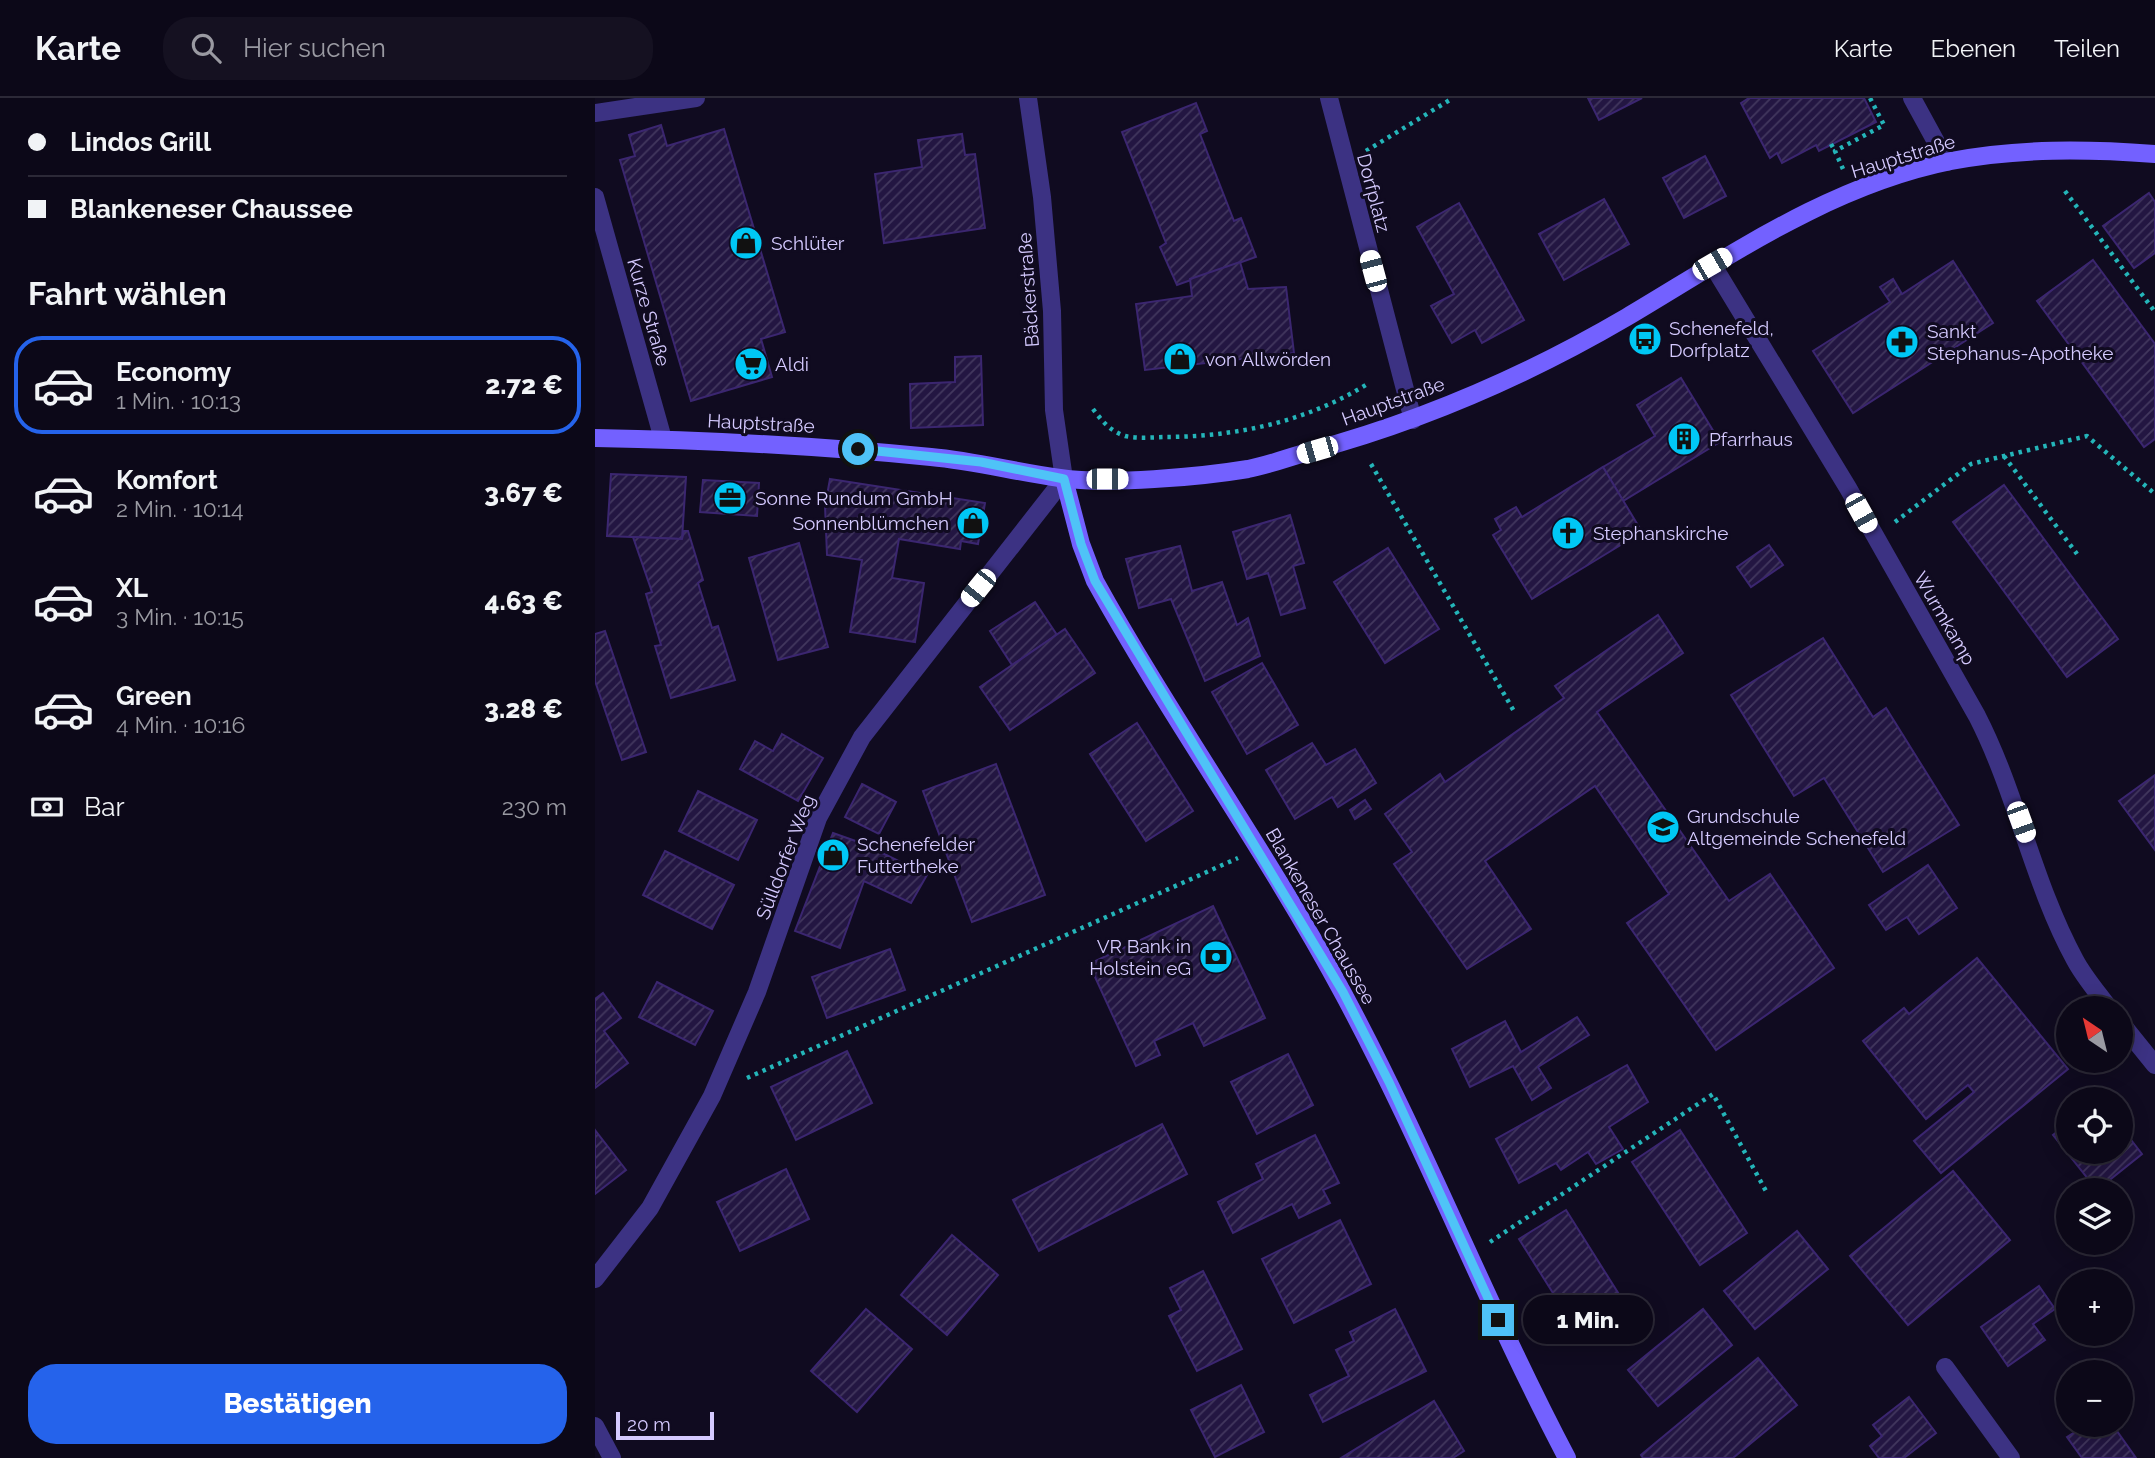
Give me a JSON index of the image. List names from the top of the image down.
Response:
{
  "streets": {
    "main road": ["Hauptstraße", "Blankeneser Chaussee"],
    "street": [
      "Dorfplatz",
      "Bäckerstraße",
      "Kurze Straße",
      "Wurmkamp",
      "Sülldorfer Weg"
    ]
  },
  "crossings": [
    ["Hauptstraße", "Dorfplatz"],
    ["Hauptstraße", "Bäckerstraße"],
    ["Hauptstraße", "Kurze Straße"],
    ["Hauptstraße", "Wurmkamp"],
    ["Hauptstraße", "Sülldorfer Weg"],
    ["Hauptstraße", "Blankeneser Chaussee"],
    ["Bäckerstraße", "Sülldorfer Weg"],
    ["Bäckerstraße", "Blankeneser Chaussee"],
    ["Sülldorfer Weg", "Blankeneser Chaussee"]
  ],
  "places": {
    "shop": [
      "Schlüter",
      "von Allwörden",
      "Sonnenblümchen",
      "Schenefelder Futtertheke"
    ],
    "bus stop": ["Schenefeld, Dorfplatz"],
    "pharmacy": ["Sankt Stephanus-Apotheke"],
    "supermarket": ["Aldi"],
    "building": ["Pfarrhaus"],
    "office": ["Sonne Rundum GmbH"],
    "church": ["Stephanskirche"],
    "school or university": ["Grundschule Altgemeinde Schenefeld"],
    "bank": ["VR Bank in Holstein eG"]
  },
  "scale_bar": "20 m",
  "north": "top left",
  "page": {
    "header": "Karte",
    "search": "Hier suchen",
    "nav": ["Karte", "Ebenen", "Teilen"],
    "banner": ["Lindos Grill", "Blankeneser Chaussee"],
    "heading": "Fahrt wählen",
    "list": [
      {
        "name": "Economy",
        "note": "1 Min. · 10:13",
        "value": "2.72 €"
      },
      {
        "name": "Komfort",
        "note": "2 Min. · 10:14",
        "value": "3.67 €"
      },
      {
        "name": "XL",
        "note": "3 Min. · 10:15",
        "value": "4.63 €"
      },
      {
        "name": "Green",
        "note": "4 Min. · 10:16",
        "value": "3.28 €"
      }
    ],
    "pay": ["Bar", "230 m"],
    "map_buttons": ["+", "−"],
    "bubble": "1 Min.",
    "buttons": "Bestätigen",
    "scale": "20 m"
  }
}
